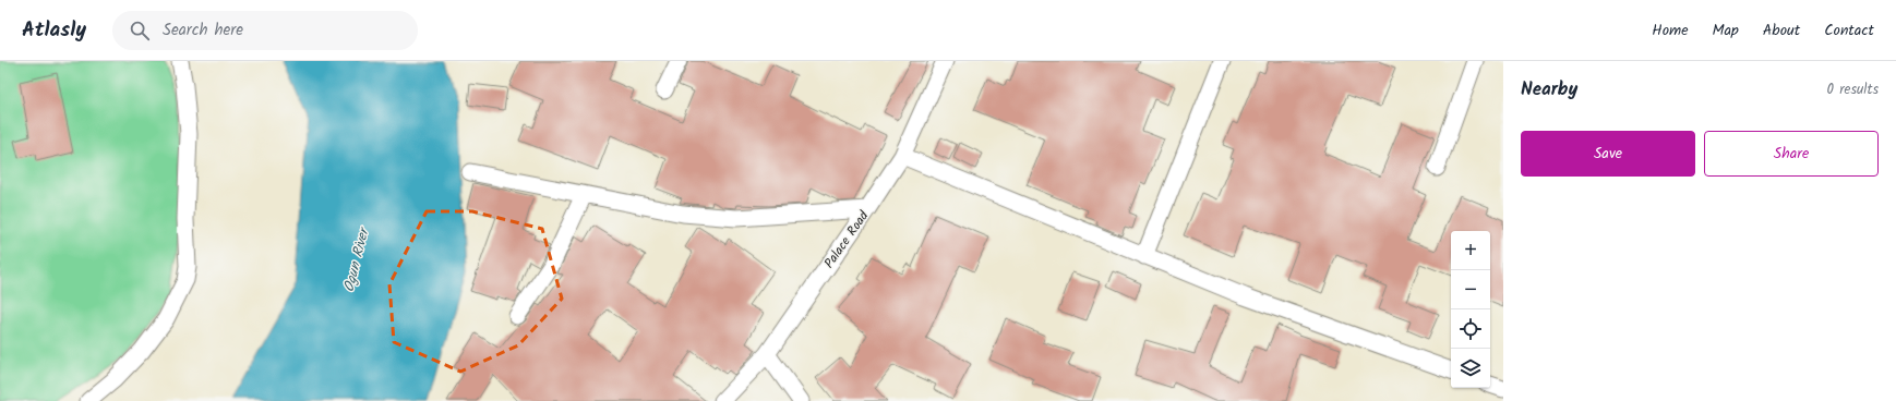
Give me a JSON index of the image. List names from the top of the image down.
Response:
{
  "streets": {
    "street": ["Palace Road"]
  },
  "water": ["Ogun River"],
  "page": {
    "header": "Atlasly",
    "search": "Search here",
    "nav": [
      "Home",
      "Map",
      "About",
      "Contact"
    ],
    "heading": ["Nearby", "0 results"],
    "buttons": ["Save", "Share"],
    "map_buttons": ["+", "−"]
  }
}
